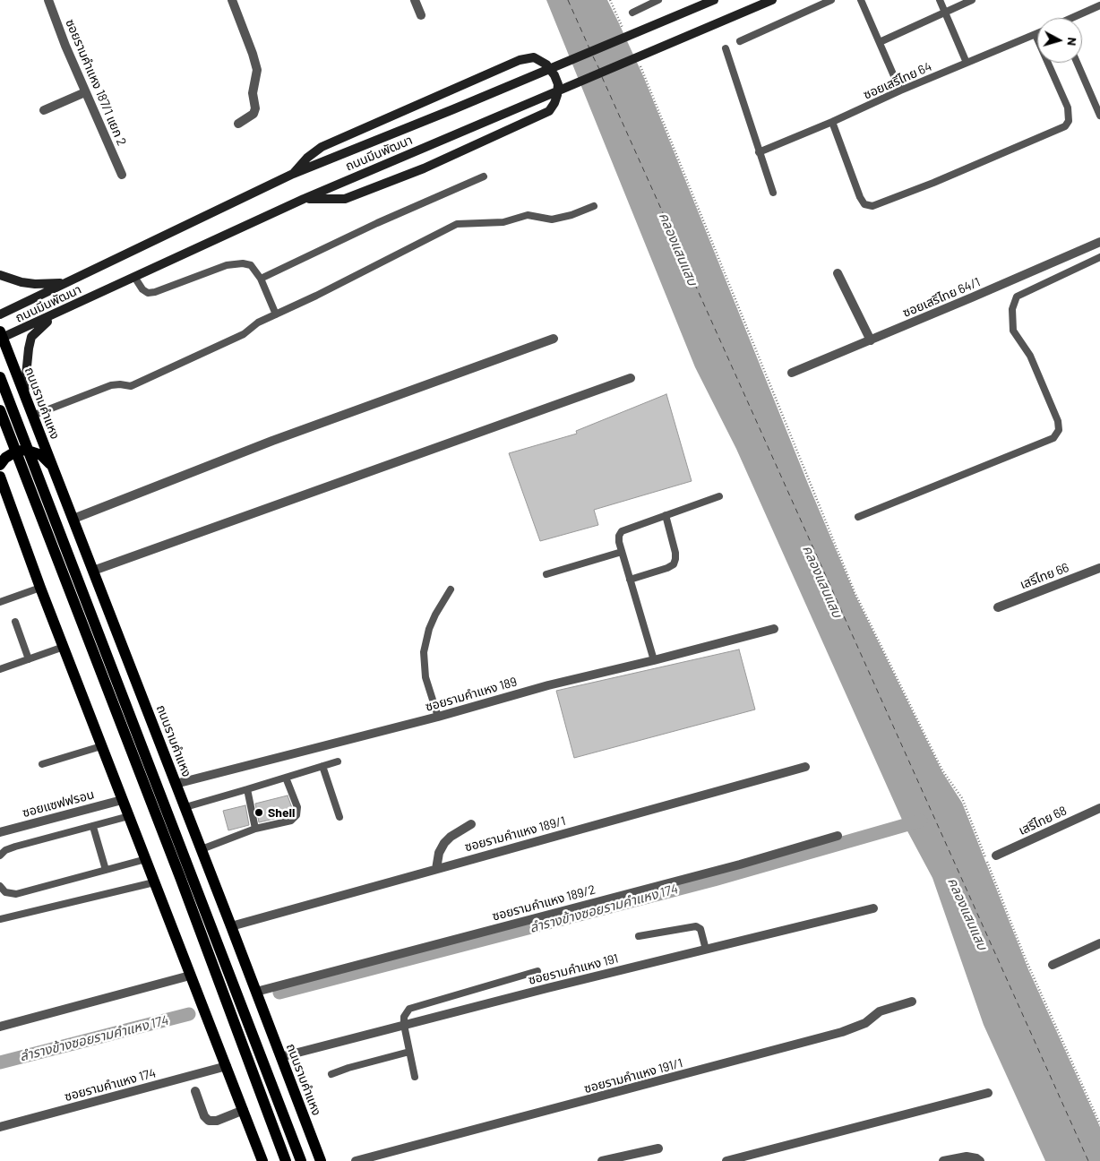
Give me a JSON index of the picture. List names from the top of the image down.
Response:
{
  "streets": {
    "main road": ["ถนนรามคำแหง"],
    "street": [
      "ซอยรามคำแหง 187/1 แยก 2",
      "ถนนมีนพัฒนา",
      "ซอยเสรีไทย 64/1",
      "เสรีไทย 66",
      "ซอยรามคำแหง 189",
      "ซอยแซฟฟรอน",
      "เสรีไทย 68",
      "ซอยรามคำแหง 189/1",
      "ซอยรามคำแหง 189/2",
      "ซอยรามคำแหง 191",
      "ซอยรามคำแหง 191/1",
      "ซอยรามคำแหง 174"
    ],
    "lane": ["ซอยเสรีไทย 64"]
  },
  "crossings": [
    ["ถนนมีนพัฒนา", "ถนนรามคำแหง"],
    ["ถนนรามคำแหง", "ซอยรามคำแหง 189"],
    ["ถนนรามคำแหง", "ซอยรามคำแหง 189/1"],
    ["ถนนรามคำแหง", "ซอยรามคำแหง 189/2"],
    ["ถนนรามคำแหง", "ซอยรามคำแหง 191"]
  ],
  "water": ["คลองแสนแสบ", "ลำรางข้างซอยรามคำแหง 174"],
  "places": ["Shell"],
  "north": "right"
}
